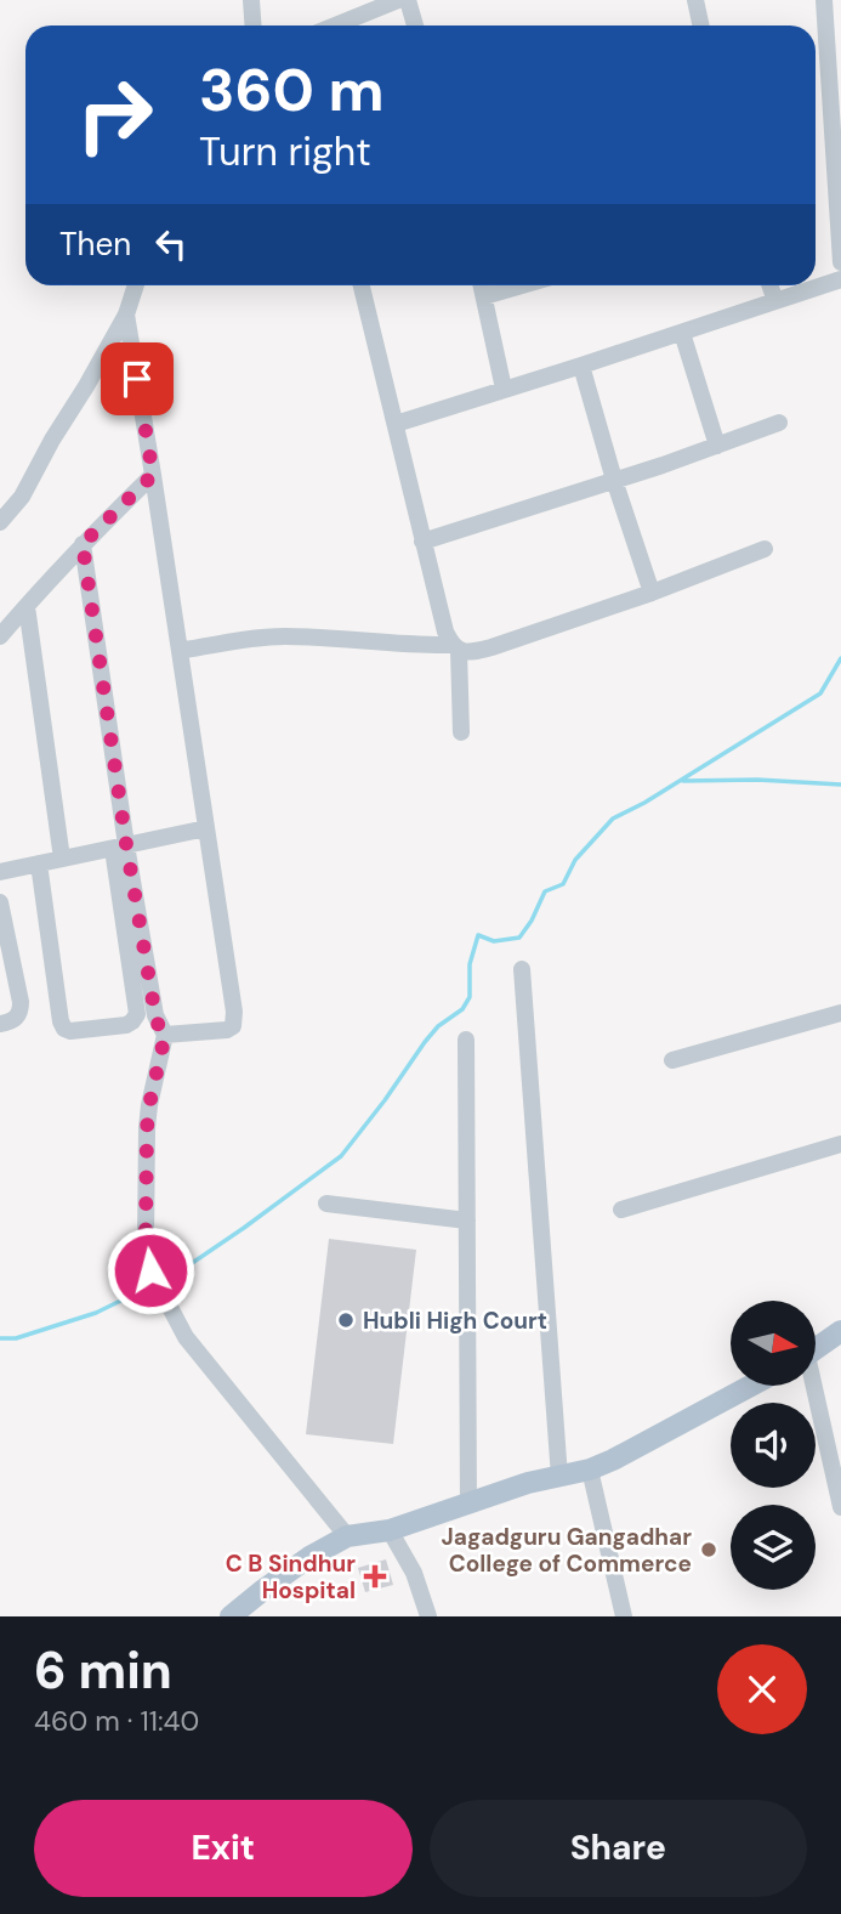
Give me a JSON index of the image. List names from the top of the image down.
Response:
{
  "places": {
    "other": ["Hubli High Court", "Jagadguru Gangadhar College of Commerce"],
    "health": ["C B Sindhur Hospital"]
  },
  "north": "right",
  "page": {
    "turn": ["360 m", "Turn right"],
    "then": "Then",
    "heading": ["6 min", "460 m · 11:40"],
    "buttons": ["Exit", "Share"]
  }
}
